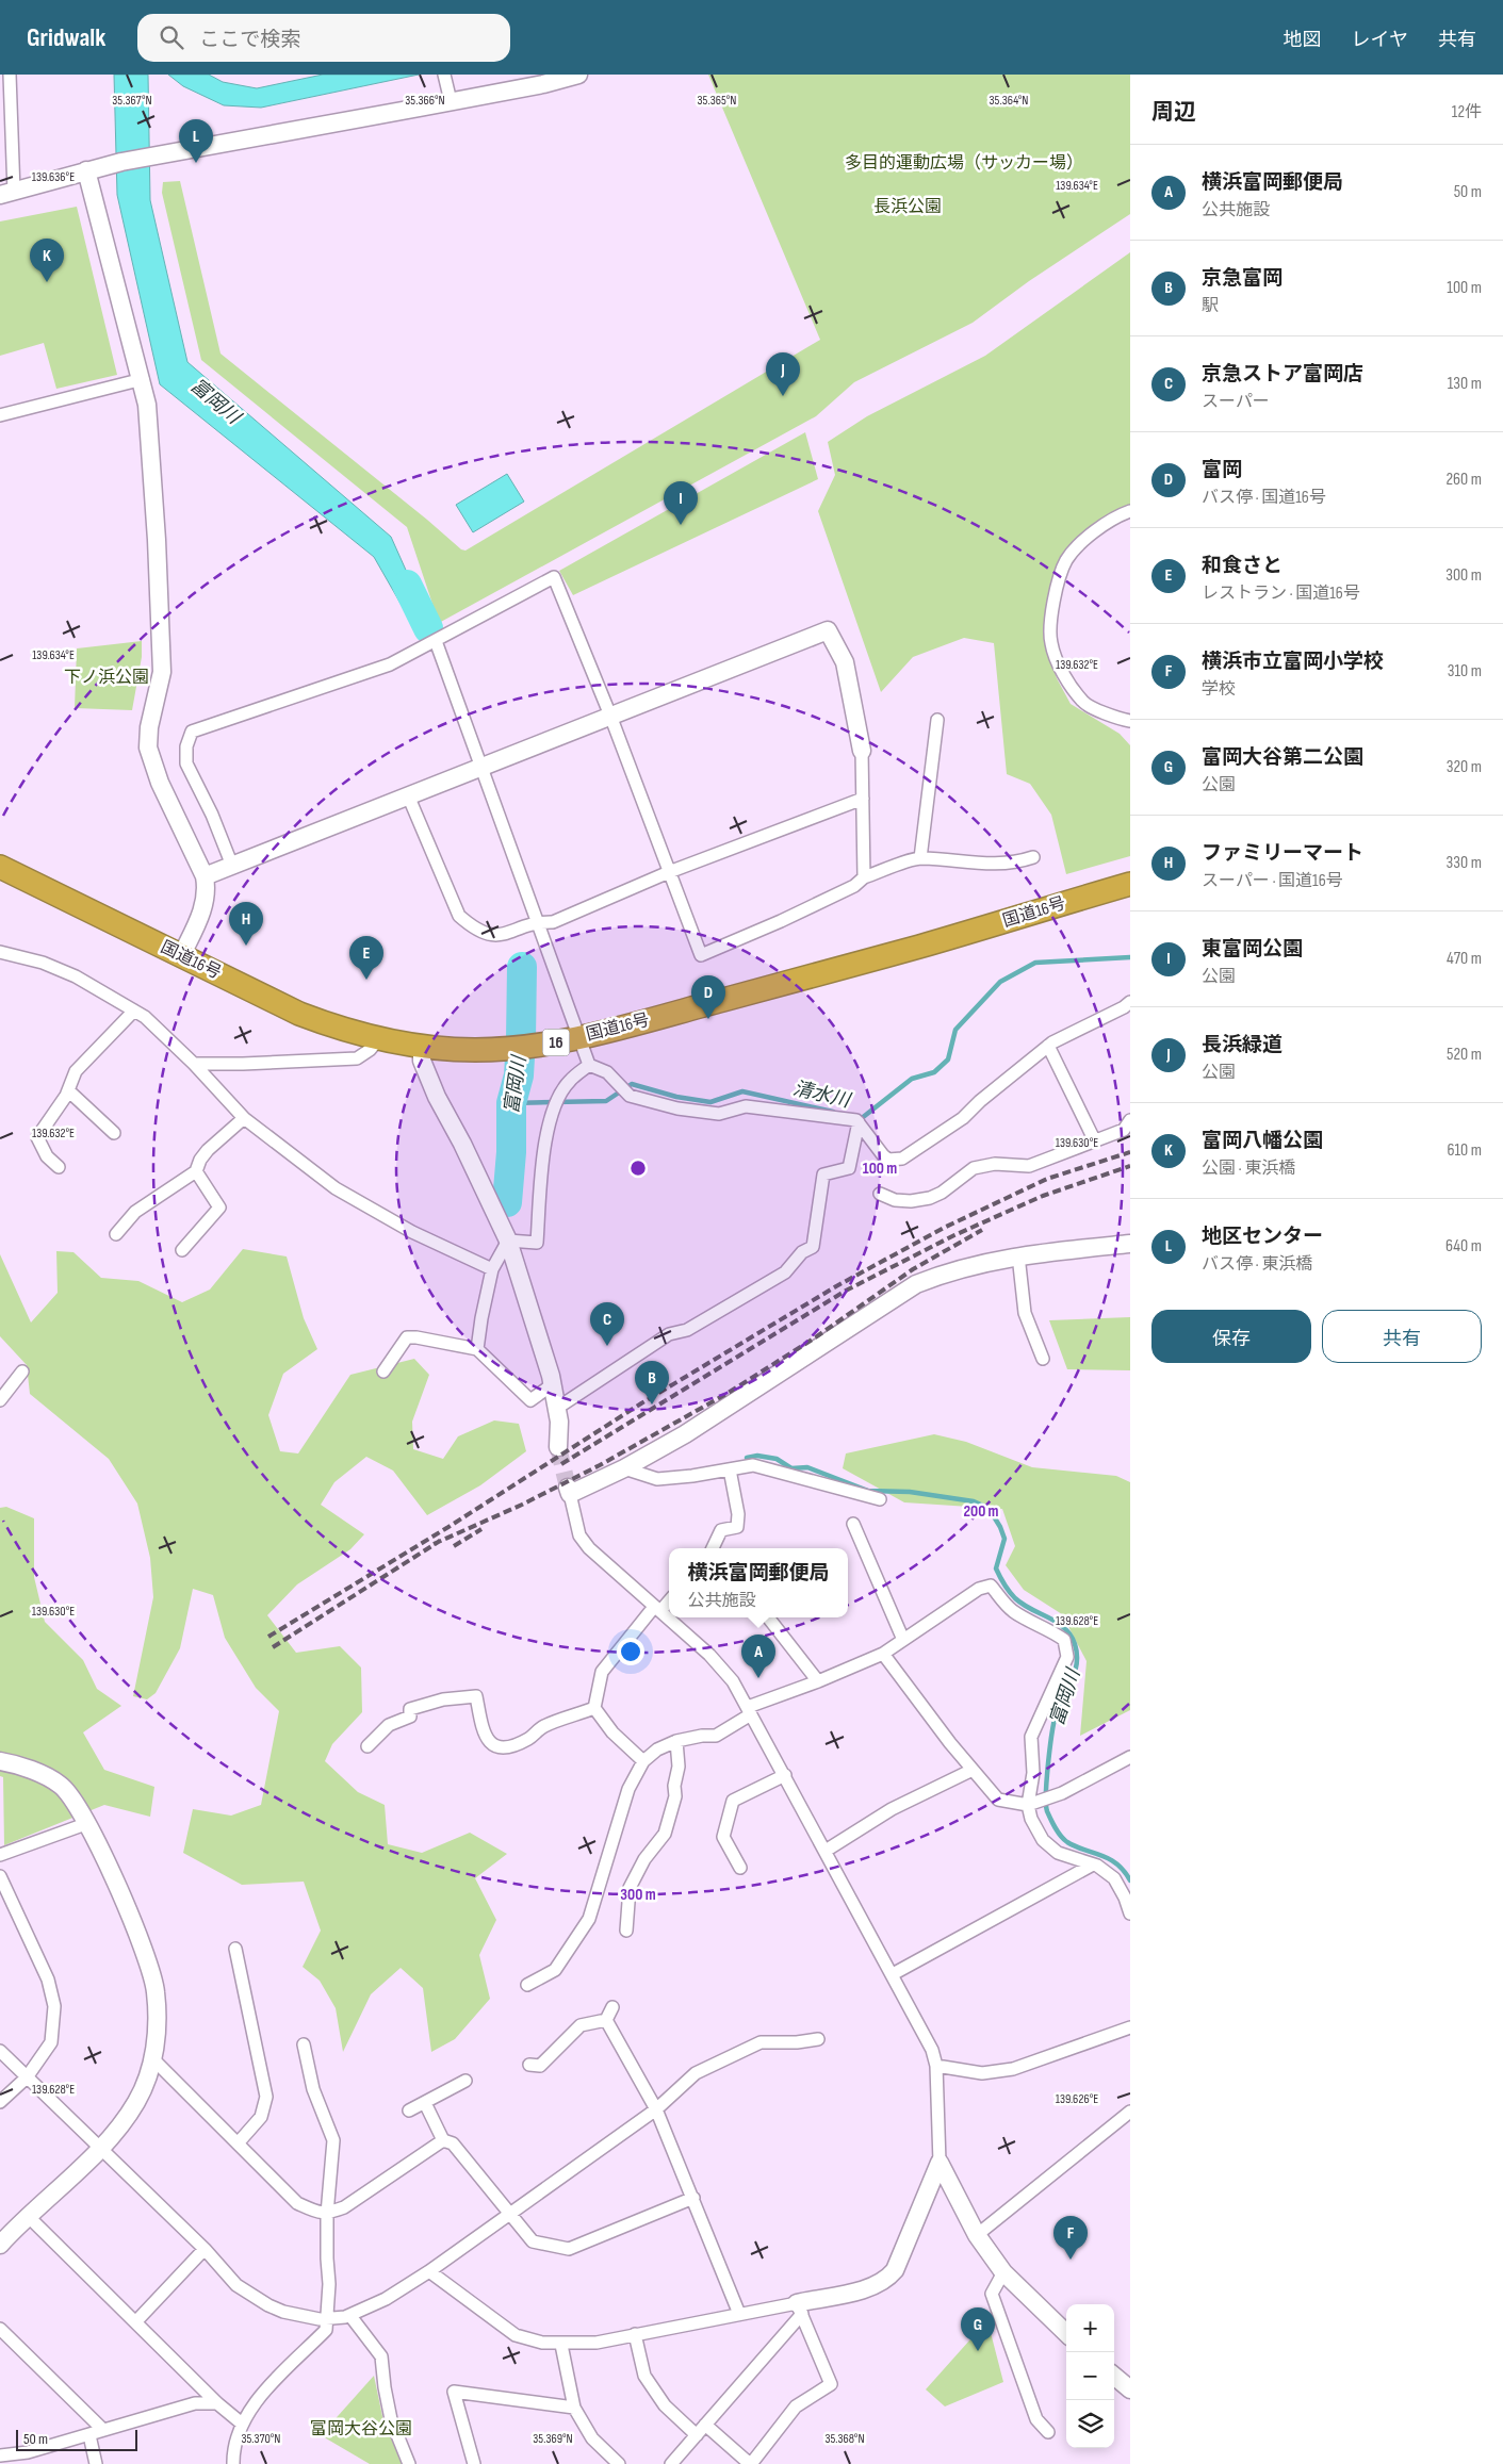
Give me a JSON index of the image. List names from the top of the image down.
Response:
{
  "streets": {
    "highway": ["国道16号", "16"]
  },
  "water": ["富岡川", "清水川"],
  "parks": [
    "多目的運動広場（サッカー場）",
    "長浜公園",
    "下ノ浜公園",
    "富岡大谷公園"
  ],
  "scale_bar": "50 m",
  "page": {
    "header": "Gridwalk",
    "search": "ここで検索",
    "nav": ["地図", "レイヤ", "共有"],
    "heading": ["周辺", "12件"],
    "pins": [
      "L",
      "K",
      "J",
      "I",
      "H",
      "E",
      "D",
      "C",
      "B",
      "A",
      "F",
      "G"
    ],
    "list": [
      {
        "mark": "A",
        "name": "横浜富岡郵便局",
        "note": "公共施設",
        "value": "50 m"
      },
      {
        "mark": "B",
        "name": "京急富岡",
        "note": "駅",
        "value": "100 m"
      },
      {
        "mark": "C",
        "name": "京急ストア富岡店",
        "note": "スーパー",
        "value": "130 m"
      },
      {
        "mark": "D",
        "name": "富岡",
        "note": "バス停 · 国道16号",
        "value": "260 m"
      },
      {
        "mark": "E",
        "name": "和食さと",
        "note": "レストラン · 国道16号",
        "value": "300 m"
      },
      {
        "mark": "F",
        "name": "横浜市立富岡小学校",
        "note": "学校",
        "value": "310 m"
      },
      {
        "mark": "G",
        "name": "富岡大谷第二公園",
        "note": "公園",
        "value": "320 m"
      },
      {
        "mark": "H",
        "name": "ファミリーマート",
        "note": "スーパー · 国道16号",
        "value": "330 m"
      },
      {
        "mark": "I",
        "name": "東富岡公園",
        "note": "公園",
        "value": "470 m"
      },
      {
        "mark": "J",
        "name": "長浜緑道",
        "note": "公園",
        "value": "520 m"
      },
      {
        "mark": "K",
        "name": "富岡八幡公園",
        "note": "公園 · 東浜橋",
        "value": "610 m"
      },
      {
        "mark": "L",
        "name": "地区センター",
        "note": "バス停 · 東浜橋",
        "value": "640 m"
      }
    ],
    "buttons": ["保存", "共有"],
    "popup": ["横浜富岡郵便局", "公共施設"],
    "map_buttons": ["+", "−"],
    "scale": "50 m"
  },
  "coordinates": [
    "35.367°N",
    "35.366°N",
    "35.365°N",
    "35.364°N",
    "139.636°E",
    "139.634°E",
    "139.632°E",
    "139.630°E",
    "139.628°E",
    "139.626°E",
    "35.370°N",
    "35.369°N",
    "35.368°N"
  ],
  "rings": ["100 m", "200 m", "300 m"]
}
